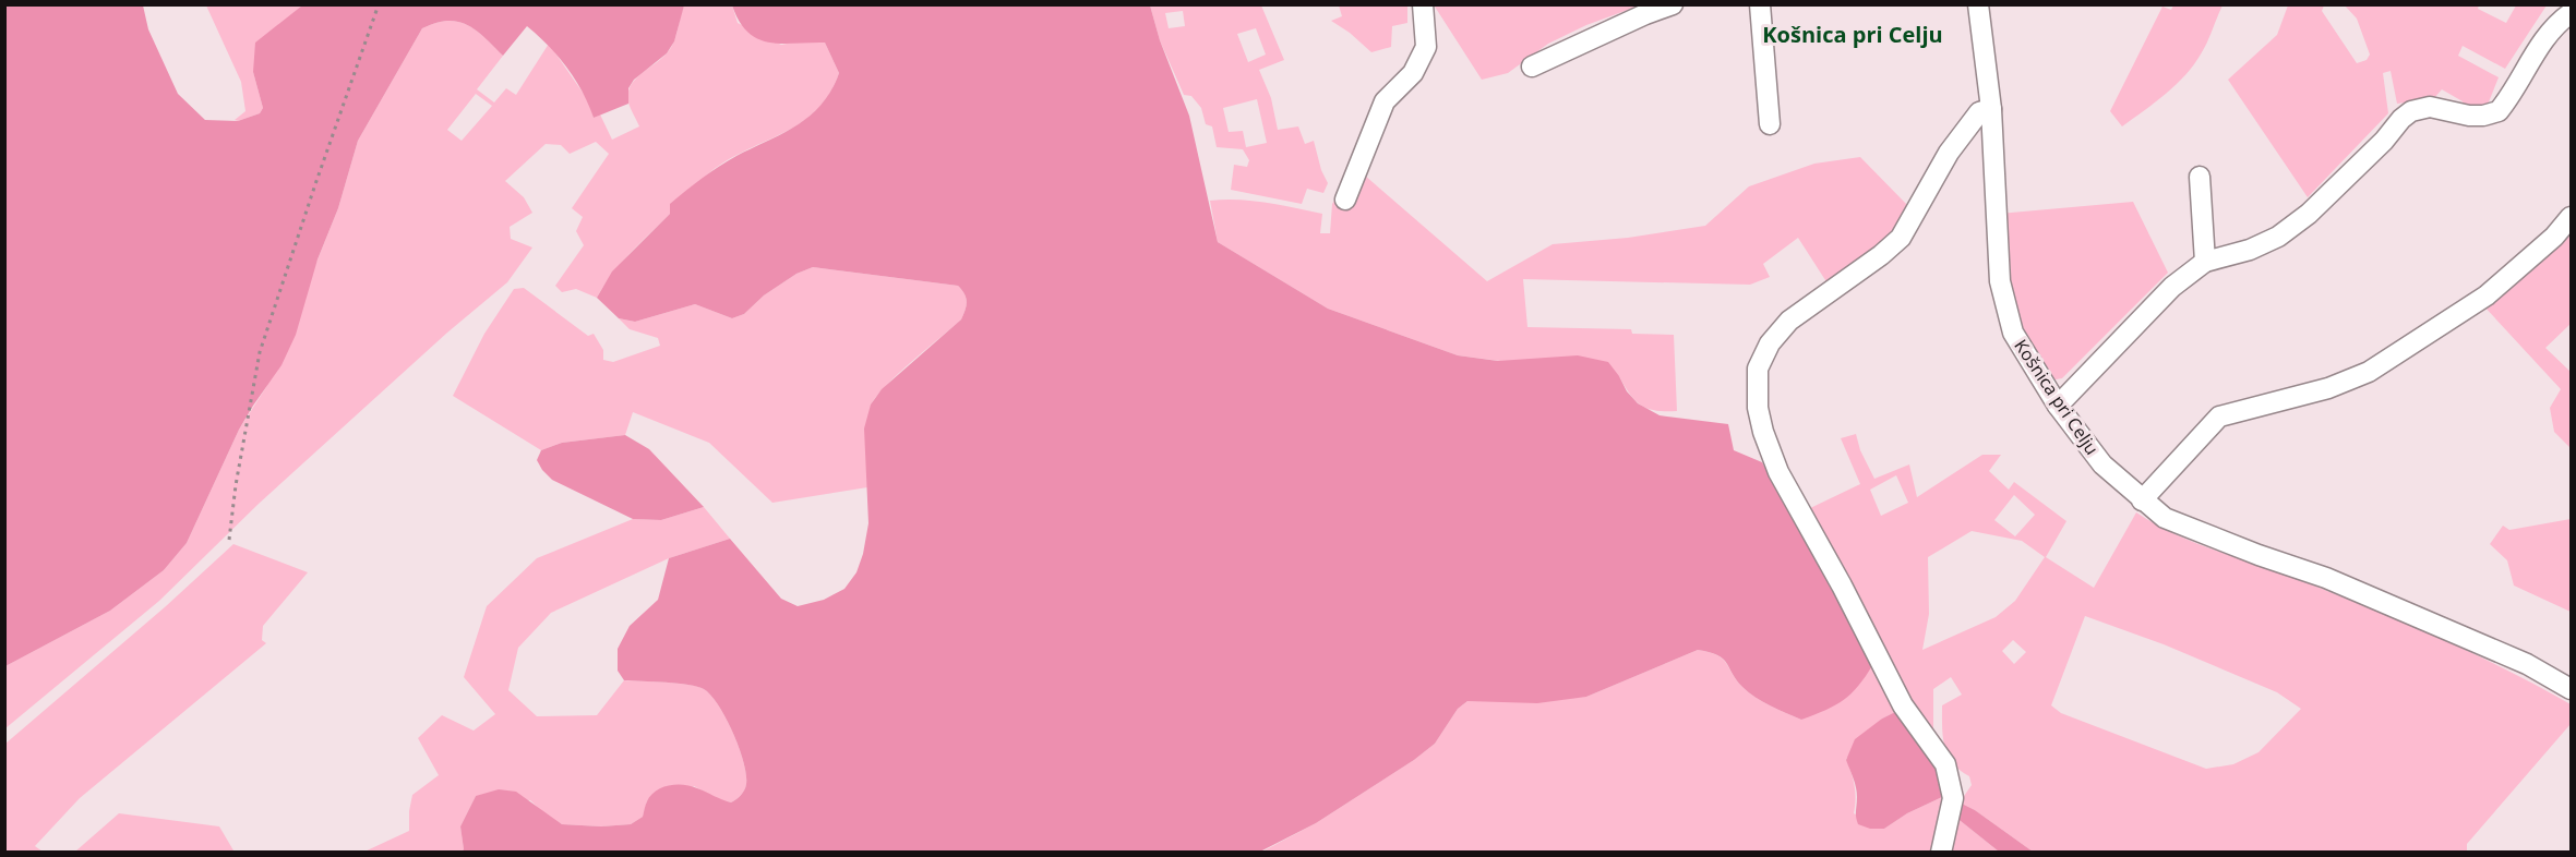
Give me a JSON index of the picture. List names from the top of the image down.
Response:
{
  "streets": {
    "street": ["Košnica pri Celju"]
  },
  "districts": ["Košnica pri Celju"]
}
